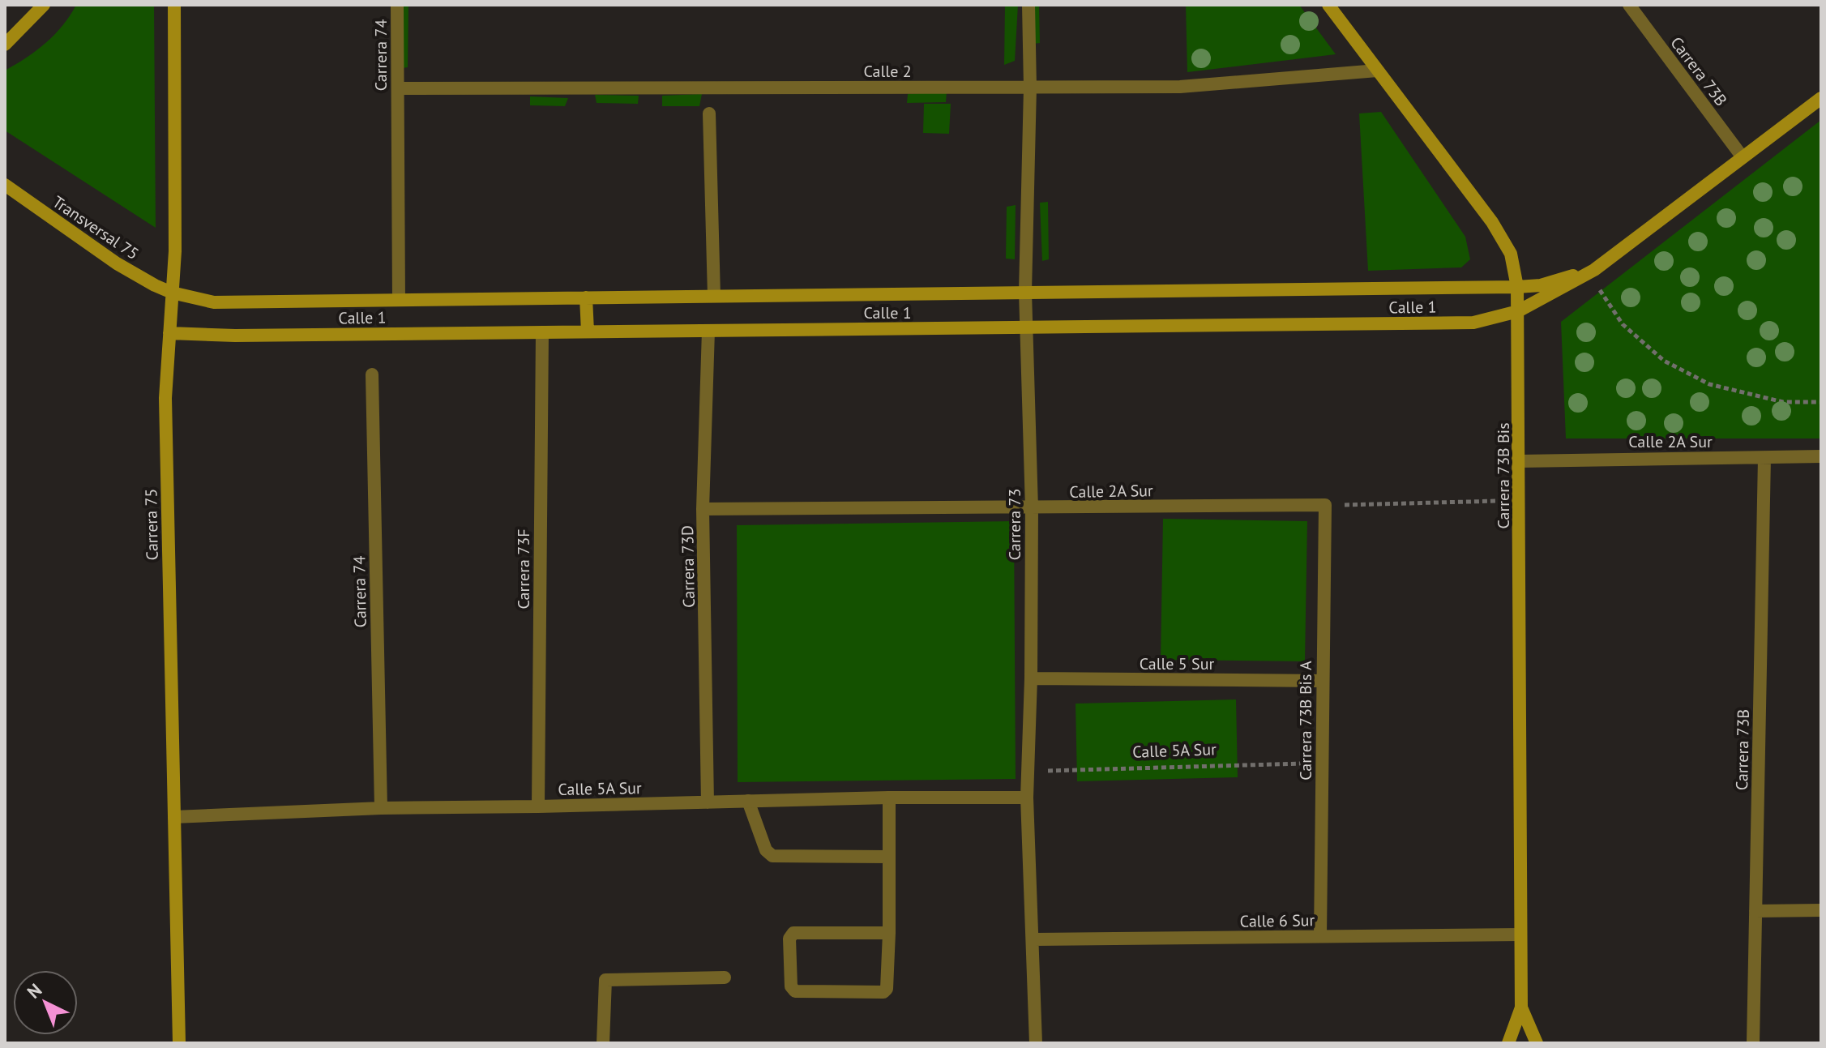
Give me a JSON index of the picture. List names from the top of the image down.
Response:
{
  "streets": {
    "street": [
      "Carrera 74",
      "Calle 2",
      "Carrera 73B",
      "Transversal 75",
      "Calle 1",
      "Calle 2A Sur",
      "Carrera 73B Bis",
      "Carrera 75",
      "Carrera 73",
      "Carrera 73D",
      "Carrera 73F",
      "Calle 5 Sur",
      "Carrera 73B Bis A",
      "Calle 5A Sur",
      "Calle 6 Sur"
    ]
  },
  "crossings": [
    ["Carrera 74", "Calle 2"],
    ["Carrera 74", "Calle 1"],
    ["Carrera 74", "Calle 5A Sur"],
    ["Calle 2", "Carrera 73B Bis"],
    ["Calle 2", "Carrera 73"],
    ["Carrera 73B", "Calle 1"],
    ["Carrera 73B", "Calle 2A Sur"],
    ["Transversal 75", "Calle 1"],
    ["Transversal 75", "Carrera 75"],
    ["Calle 1", "Carrera 73B Bis"],
    ["Calle 1", "Carrera 75"],
    ["Calle 1", "Carrera 73"],
    ["Calle 1", "Carrera 73D"],
    ["Calle 1", "Carrera 73F"],
    ["Calle 2A Sur", "Carrera 73B Bis"],
    ["Calle 2A Sur", "Carrera 73"],
    ["Calle 2A Sur", "Carrera 73D"],
    ["Calle 2A Sur", "Carrera 73B Bis A"],
    ["Carrera 73B Bis", "Calle 6 Sur"],
    ["Carrera 75", "Calle 5A Sur"],
    ["Carrera 73", "Calle 5 Sur"],
    ["Carrera 73", "Calle 5A Sur"],
    ["Carrera 73", "Calle 6 Sur"],
    ["Carrera 73D", "Calle 5A Sur"],
    ["Carrera 73F", "Calle 5A Sur"],
    ["Calle 5 Sur", "Carrera 73B Bis A"],
    ["Carrera 73B Bis A", "Calle 5A Sur"],
    ["Carrera 73B Bis A", "Calle 6 Sur"]
  ],
  "north": "top left"
}
